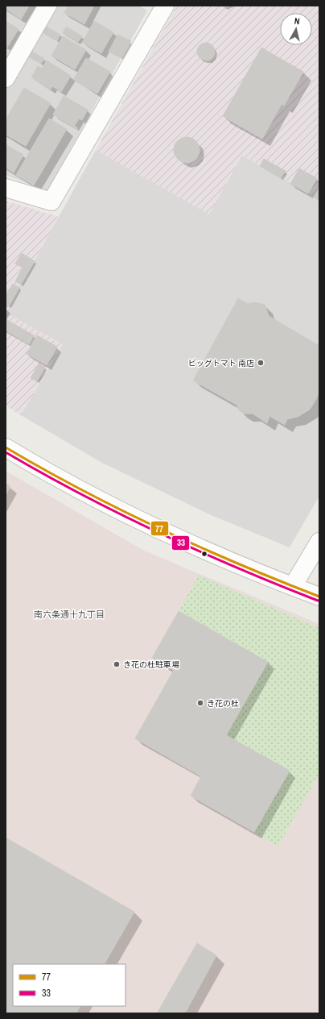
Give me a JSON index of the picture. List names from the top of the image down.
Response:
{
  "districts": ["南六条通十九丁目"],
  "places": ["ビッグトマト 南店", "き花の杜駐車場", "き花の杜"],
  "lines": ["transit line 77", "transit line 33"],
  "legend": ["77", "33"],
  "north": "top"
}
